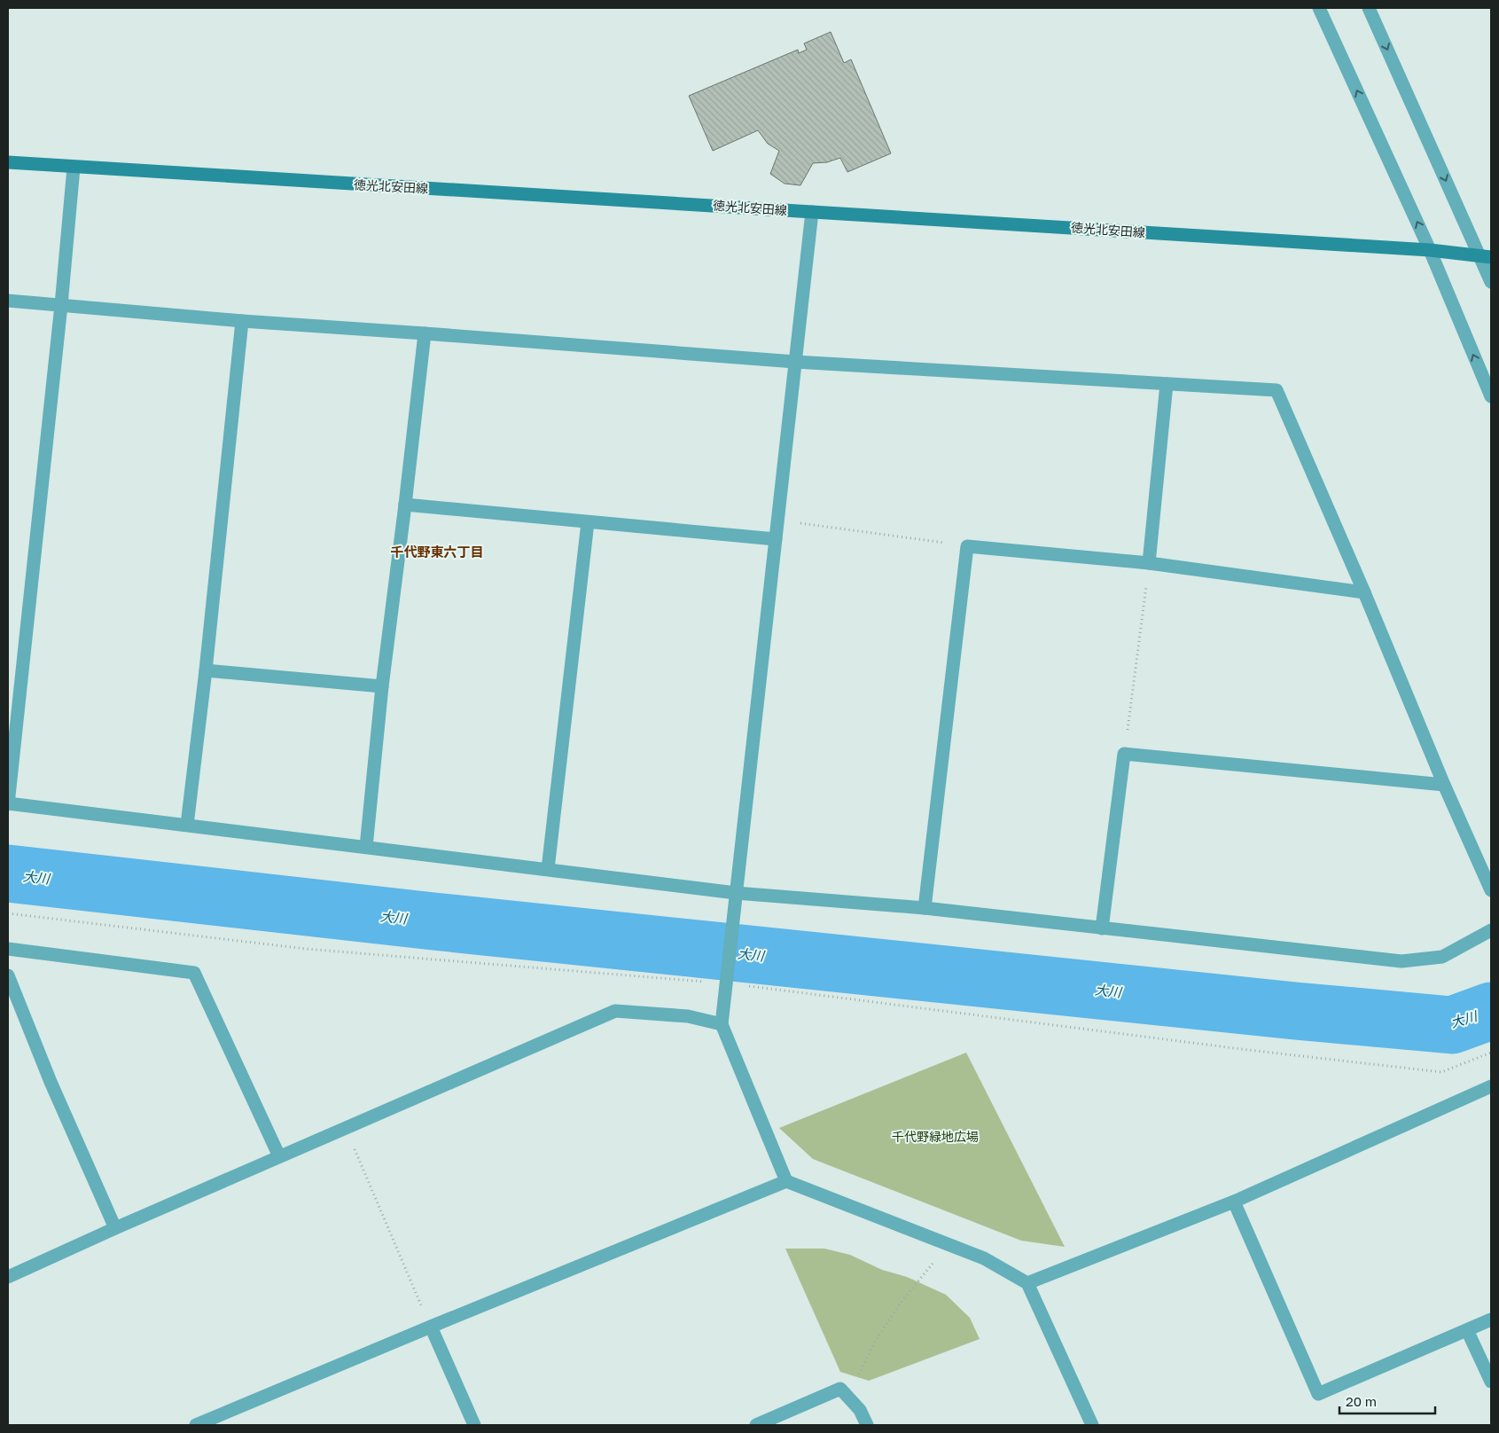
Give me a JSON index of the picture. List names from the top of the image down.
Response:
{
  "streets": {
    "main road": ["徳光北安田線"]
  },
  "districts": ["千代野東六丁目"],
  "water": ["大川"],
  "parks": ["千代野緑地広場"],
  "scale_bar": "20 m"
}
